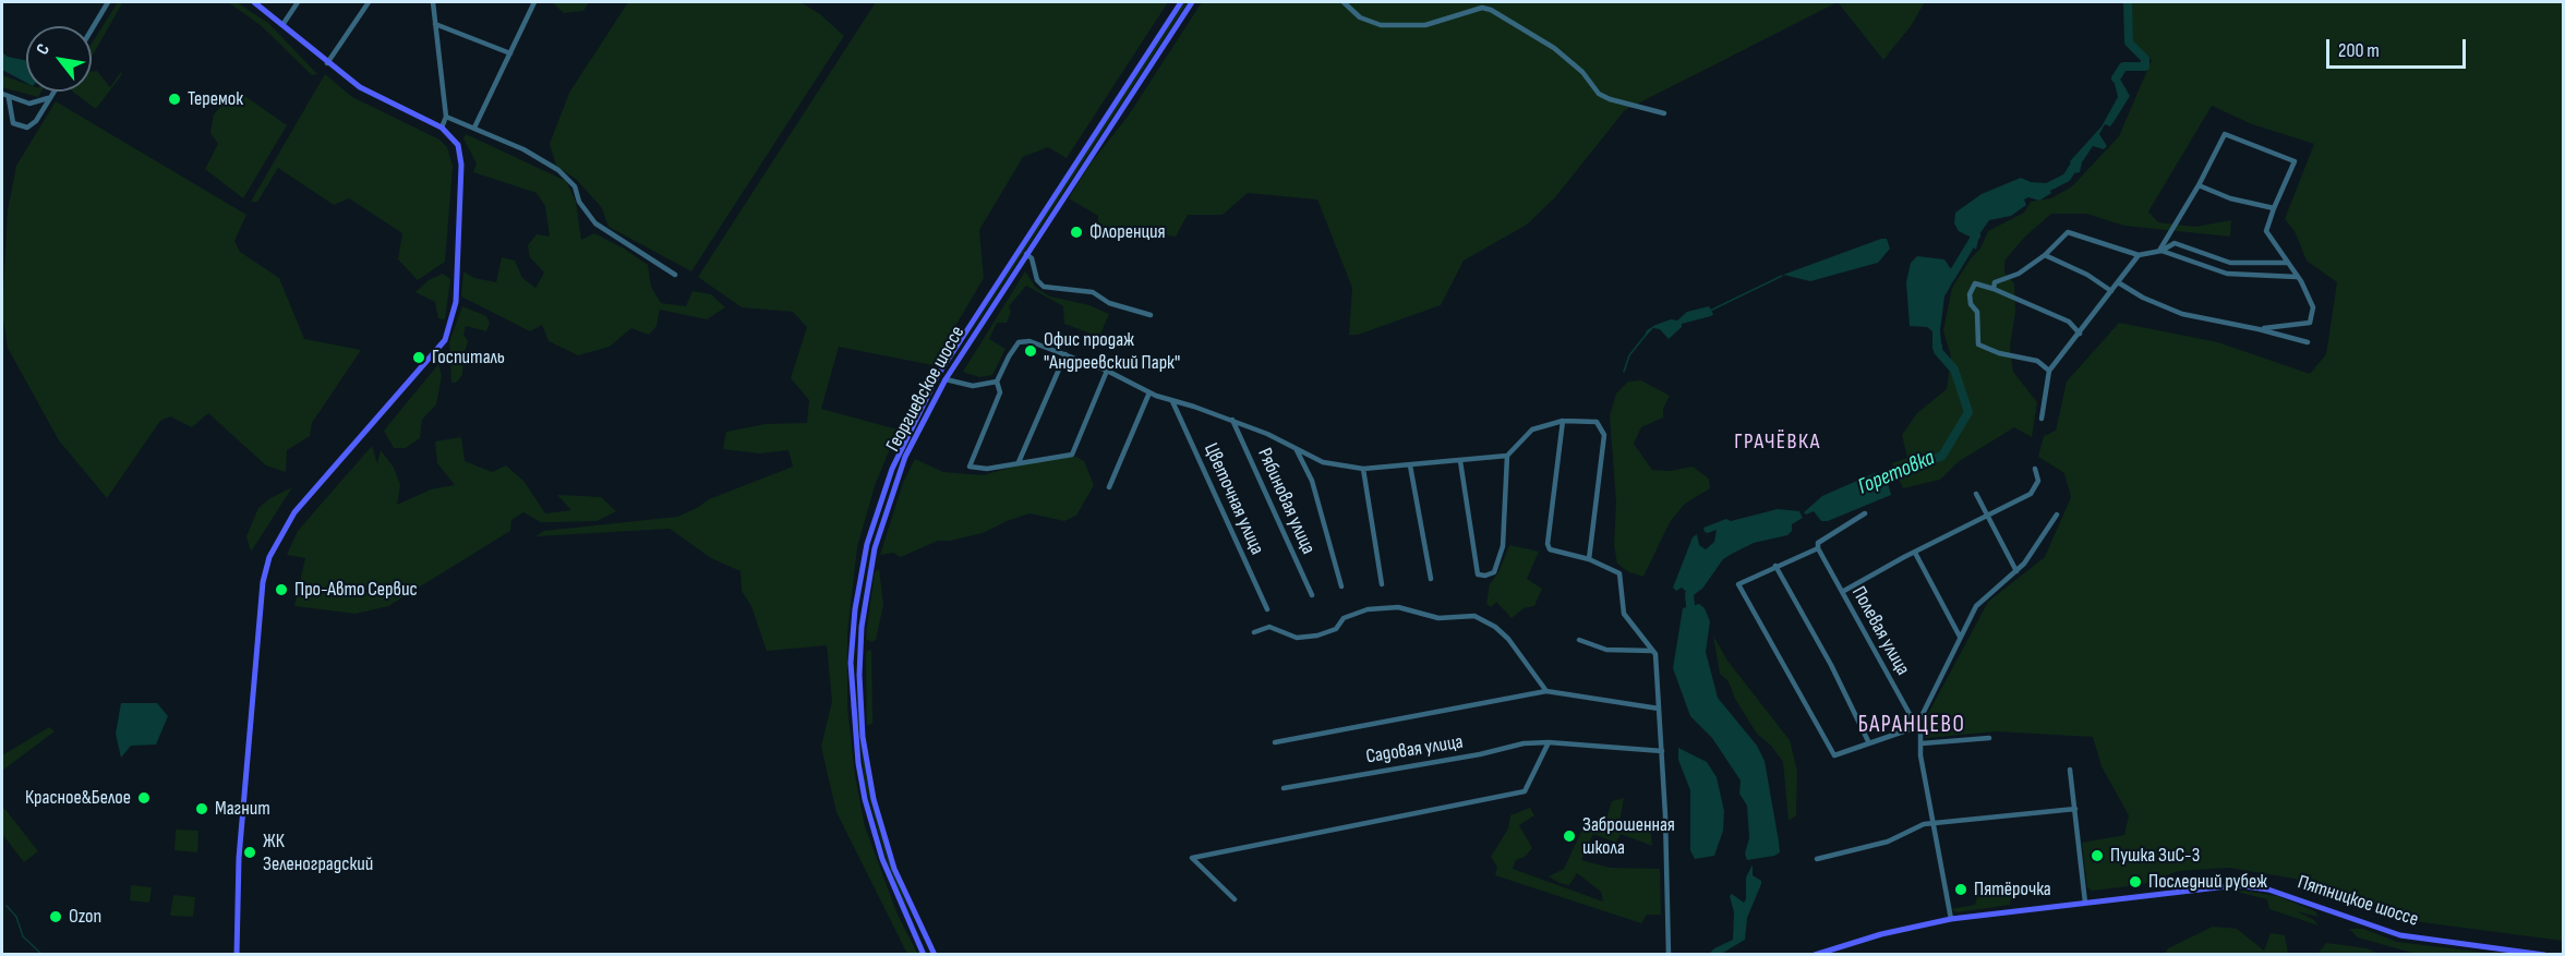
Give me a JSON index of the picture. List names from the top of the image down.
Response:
{
  "streets": {
    "main road": ["Георгиевское шоссе", "Пятницкое шоссе"],
    "street": [
      "Цветочная улица",
      "Рябиновая улица",
      "Полевая улица",
      "Садовая улица"
    ]
  },
  "crossings": [
    ["Полевая улица", "Пятницкое шоссе"]
  ],
  "districts": ["ГРАЧЁВКА", "БАРАНЦЕВО"],
  "water": ["Горетовка"],
  "places": [
    "Теремок",
    "Флоренция",
    "Офис продаж \"Андреевский Парк\"",
    "Госпиталь",
    "Про-Авто Сервис",
    "Красное&Белое",
    "Магнит",
    "Заброшенная школа",
    "ЖК Зеленоградский",
    "Пушка ЗиС-3",
    "Последний рубеж",
    "Пятёрочка",
    "Ozon"
  ],
  "scale_bar": "200 m",
  "north": "top left"
}
